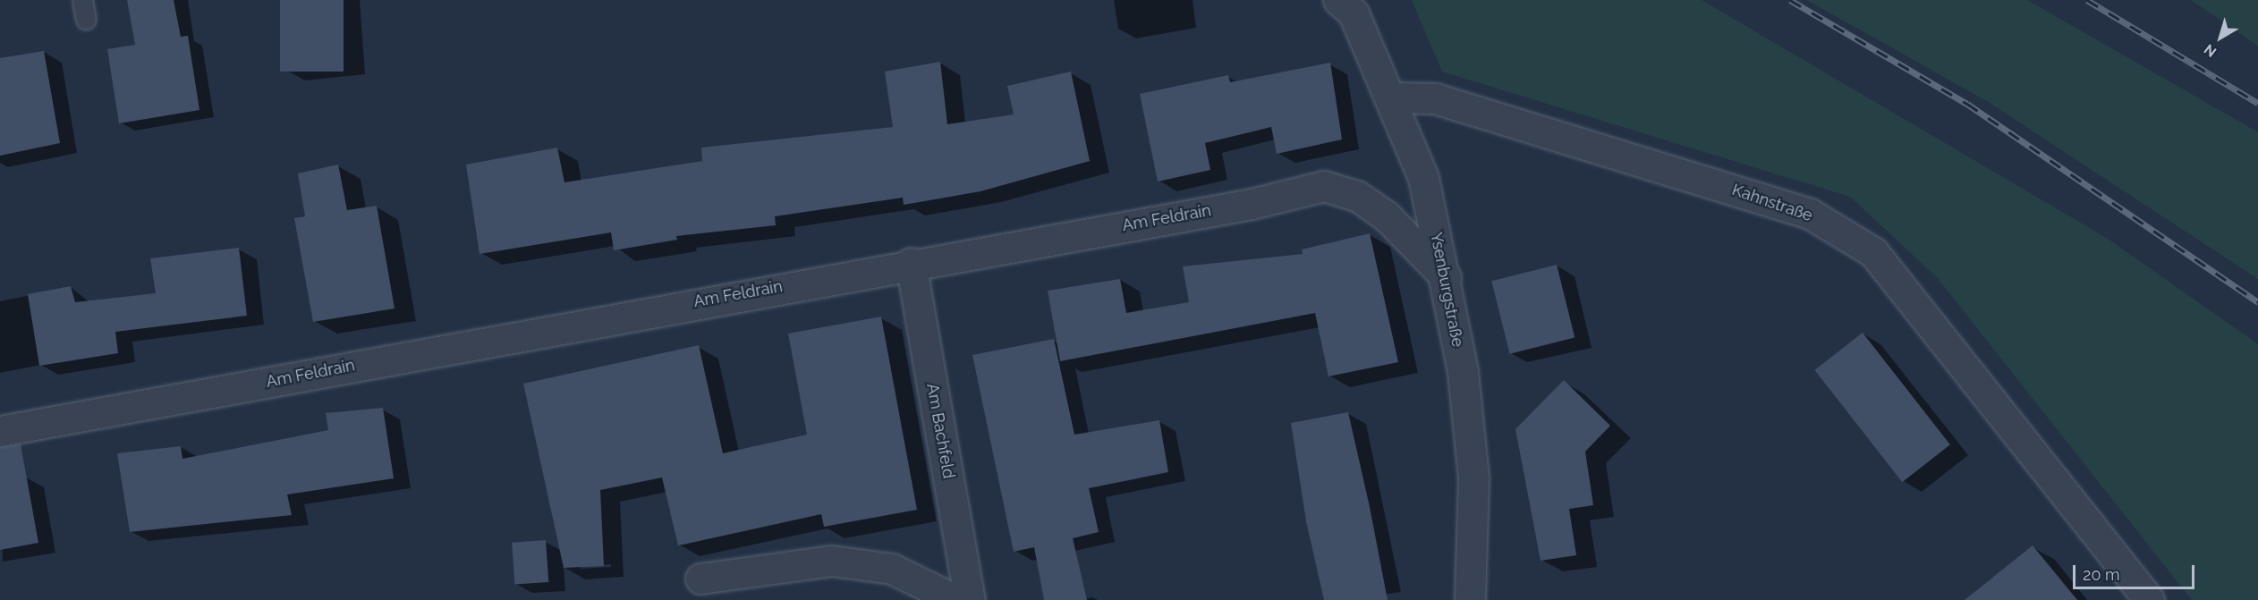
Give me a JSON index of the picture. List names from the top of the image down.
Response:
{
  "streets": {
    "street": [
      "Kahnstraße",
      "Am Feldrain",
      "Ysenburgstraße",
      "Am Bachfeld"
    ]
  },
  "crossings": [
    ["Kahnstraße", "Ysenburgstraße"],
    ["Am Feldrain", "Ysenburgstraße"],
    ["Am Feldrain", "Am Bachfeld"]
  ],
  "scale_bar": "20 m",
  "north": "bottom left"
}
